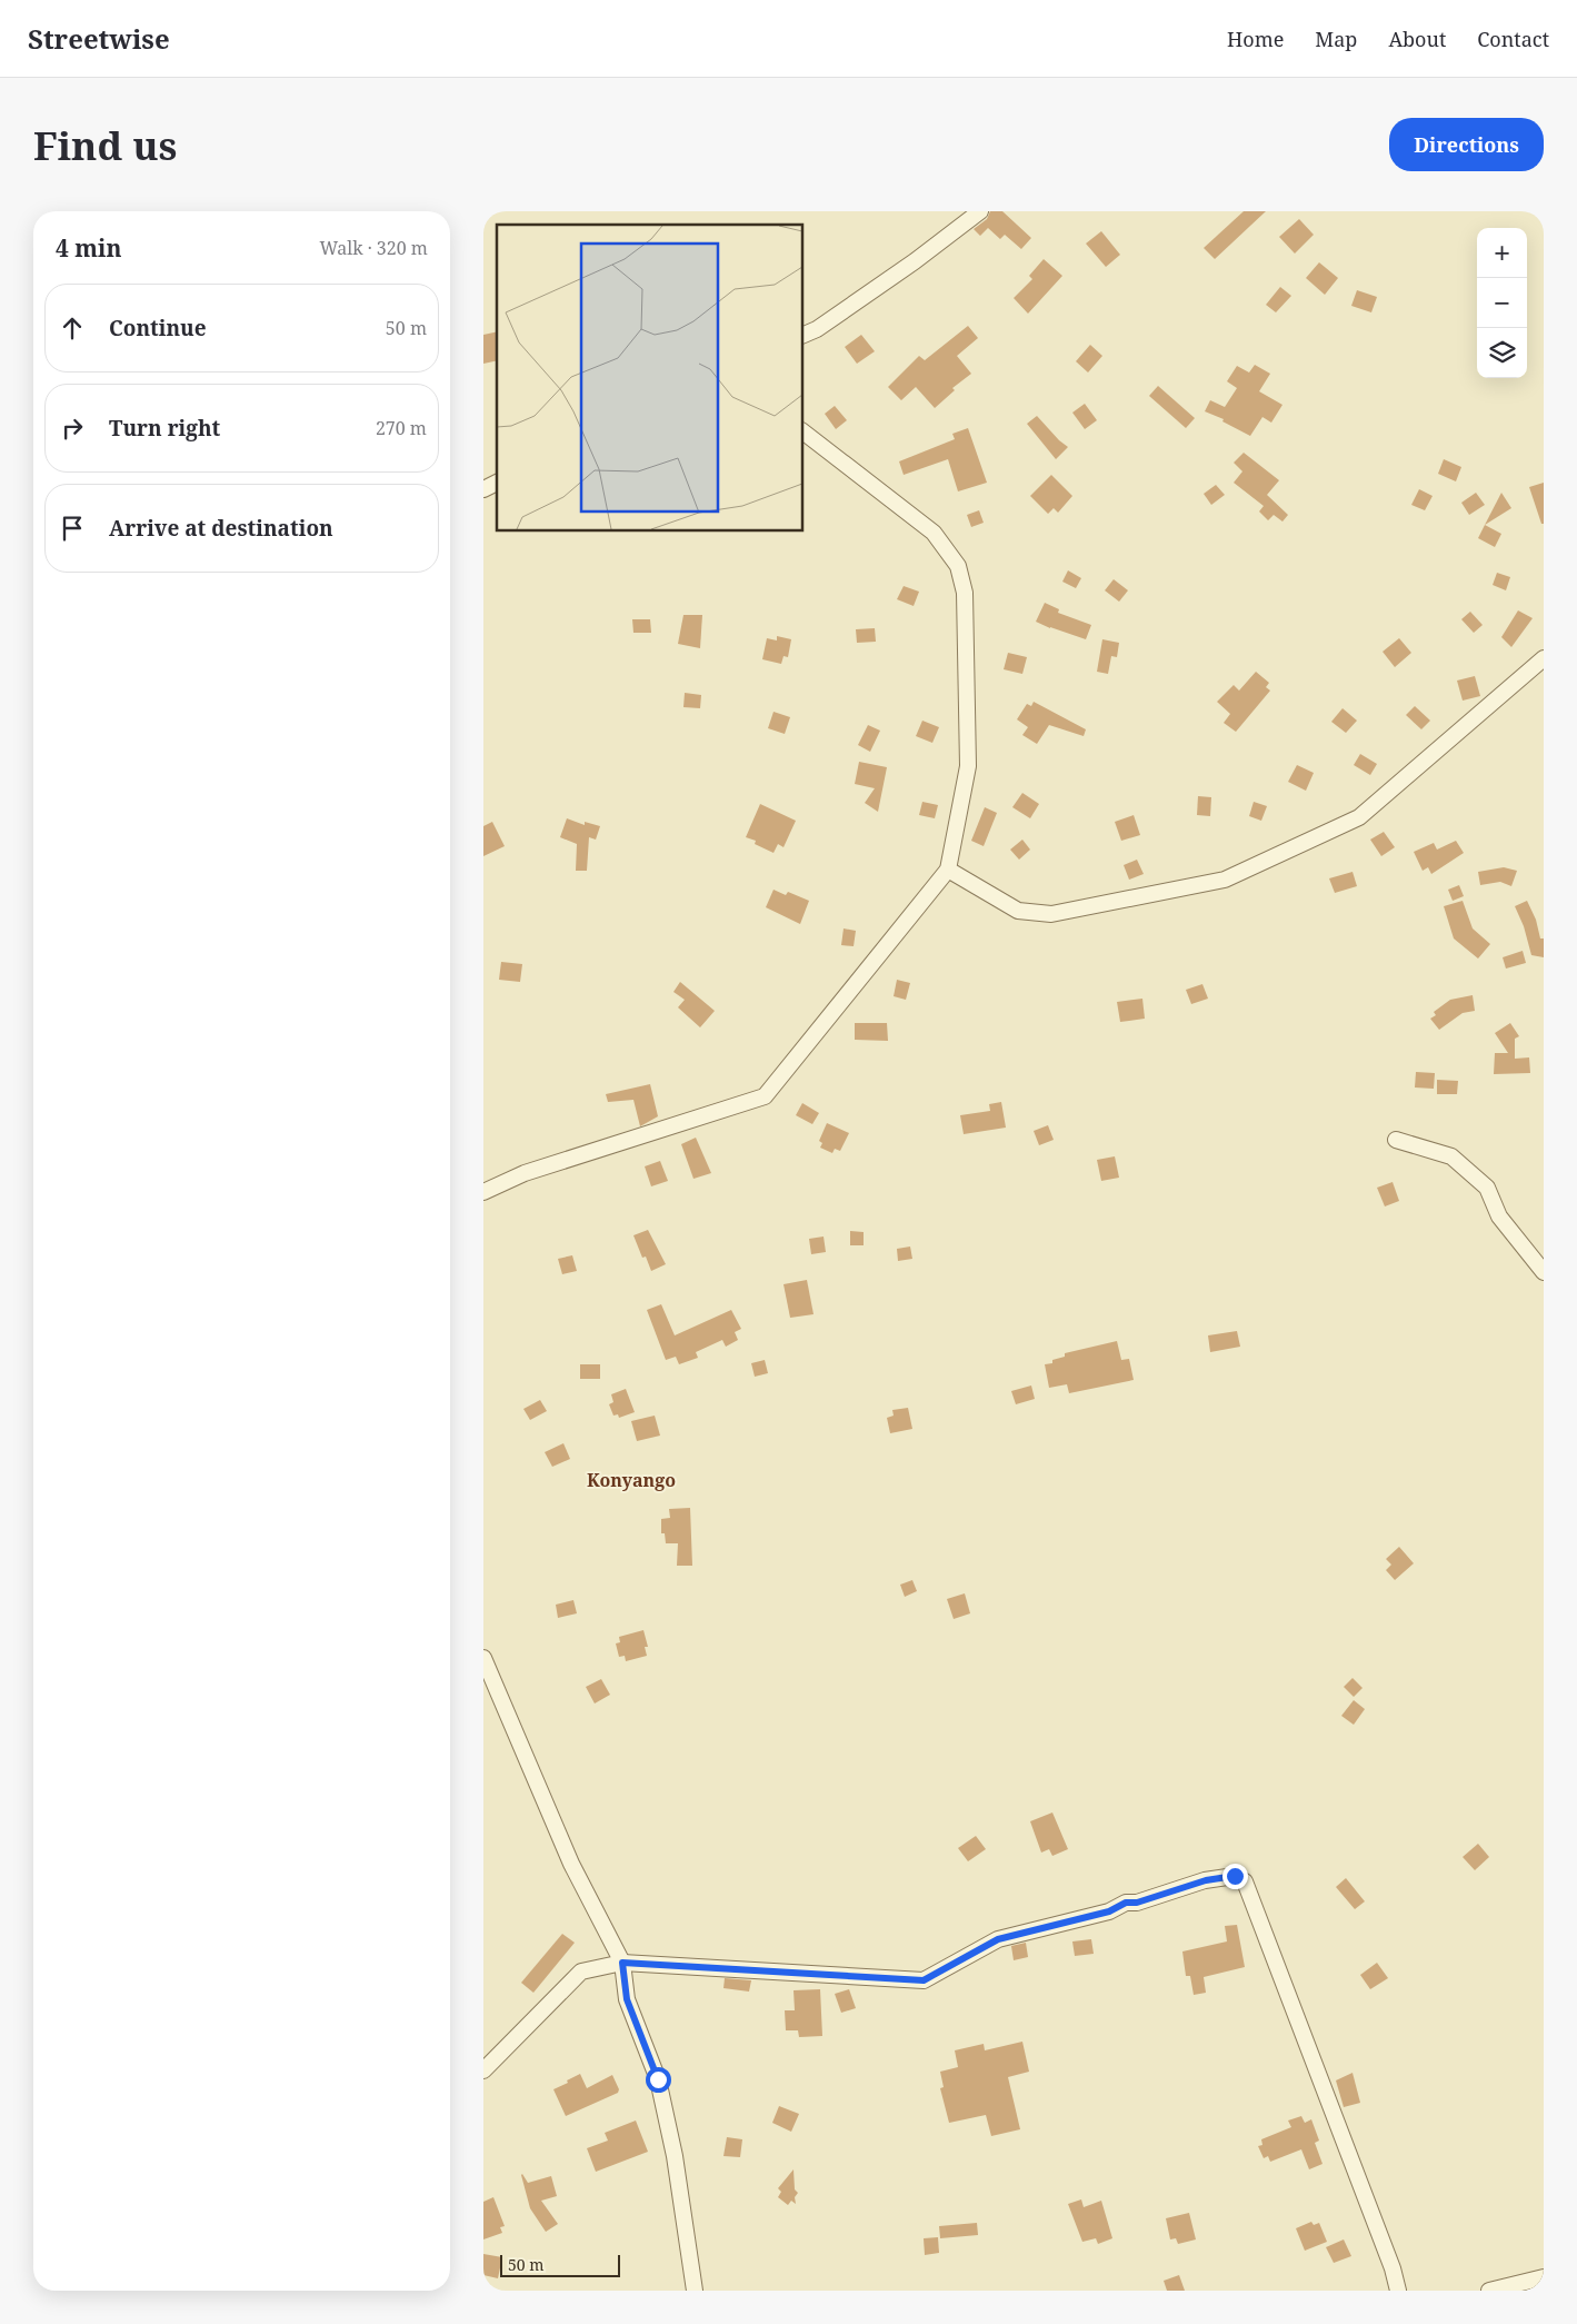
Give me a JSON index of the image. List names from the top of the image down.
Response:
{
  "districts": ["Konyango"],
  "scale_bar": "50 m",
  "page": {
    "header": "Streetwise",
    "nav": [
      "Home",
      "Map",
      "About",
      "Contact"
    ],
    "buttons": "Directions",
    "title": "Find us",
    "heading": ["4 min", "Walk · 320 m"],
    "map_buttons": ["+", "−"],
    "list": [
      ["Continue", "50 m"],
      ["Turn right", "270 m"],
      "Arrive at destination"
    ],
    "scale": "50 m"
  }
}
